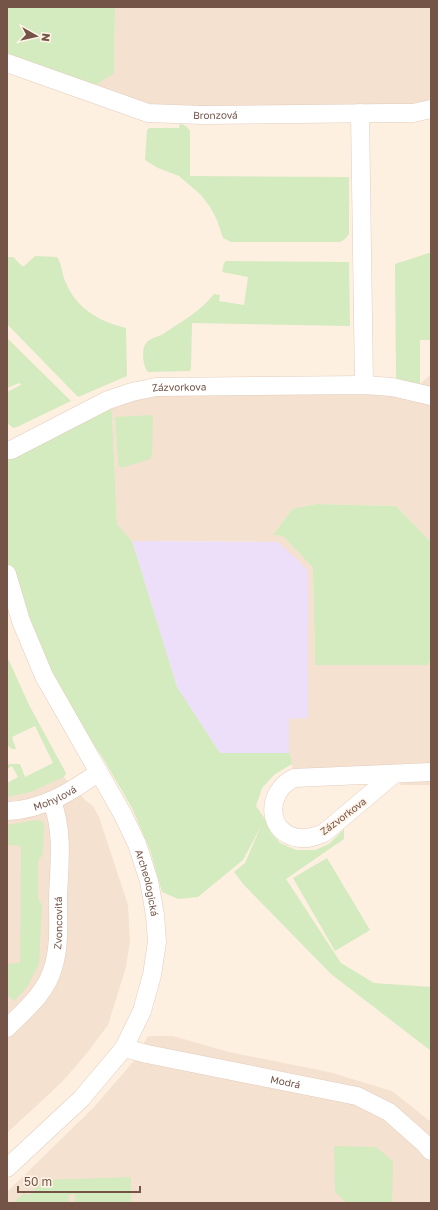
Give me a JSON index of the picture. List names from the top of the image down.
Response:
{
  "streets": {
    "street": [
      "Bronzová",
      "Zázvorkova",
      "Mohylová",
      "Archeologická",
      "Zvoncovitá",
      "Modrá"
    ]
  },
  "crossings": [
    ["Mohylová", "Archeologická"],
    ["Mohylová", "Zvoncovitá"],
    ["Archeologická", "Modrá"]
  ],
  "scale_bar": "50 m",
  "north": "right"
}
